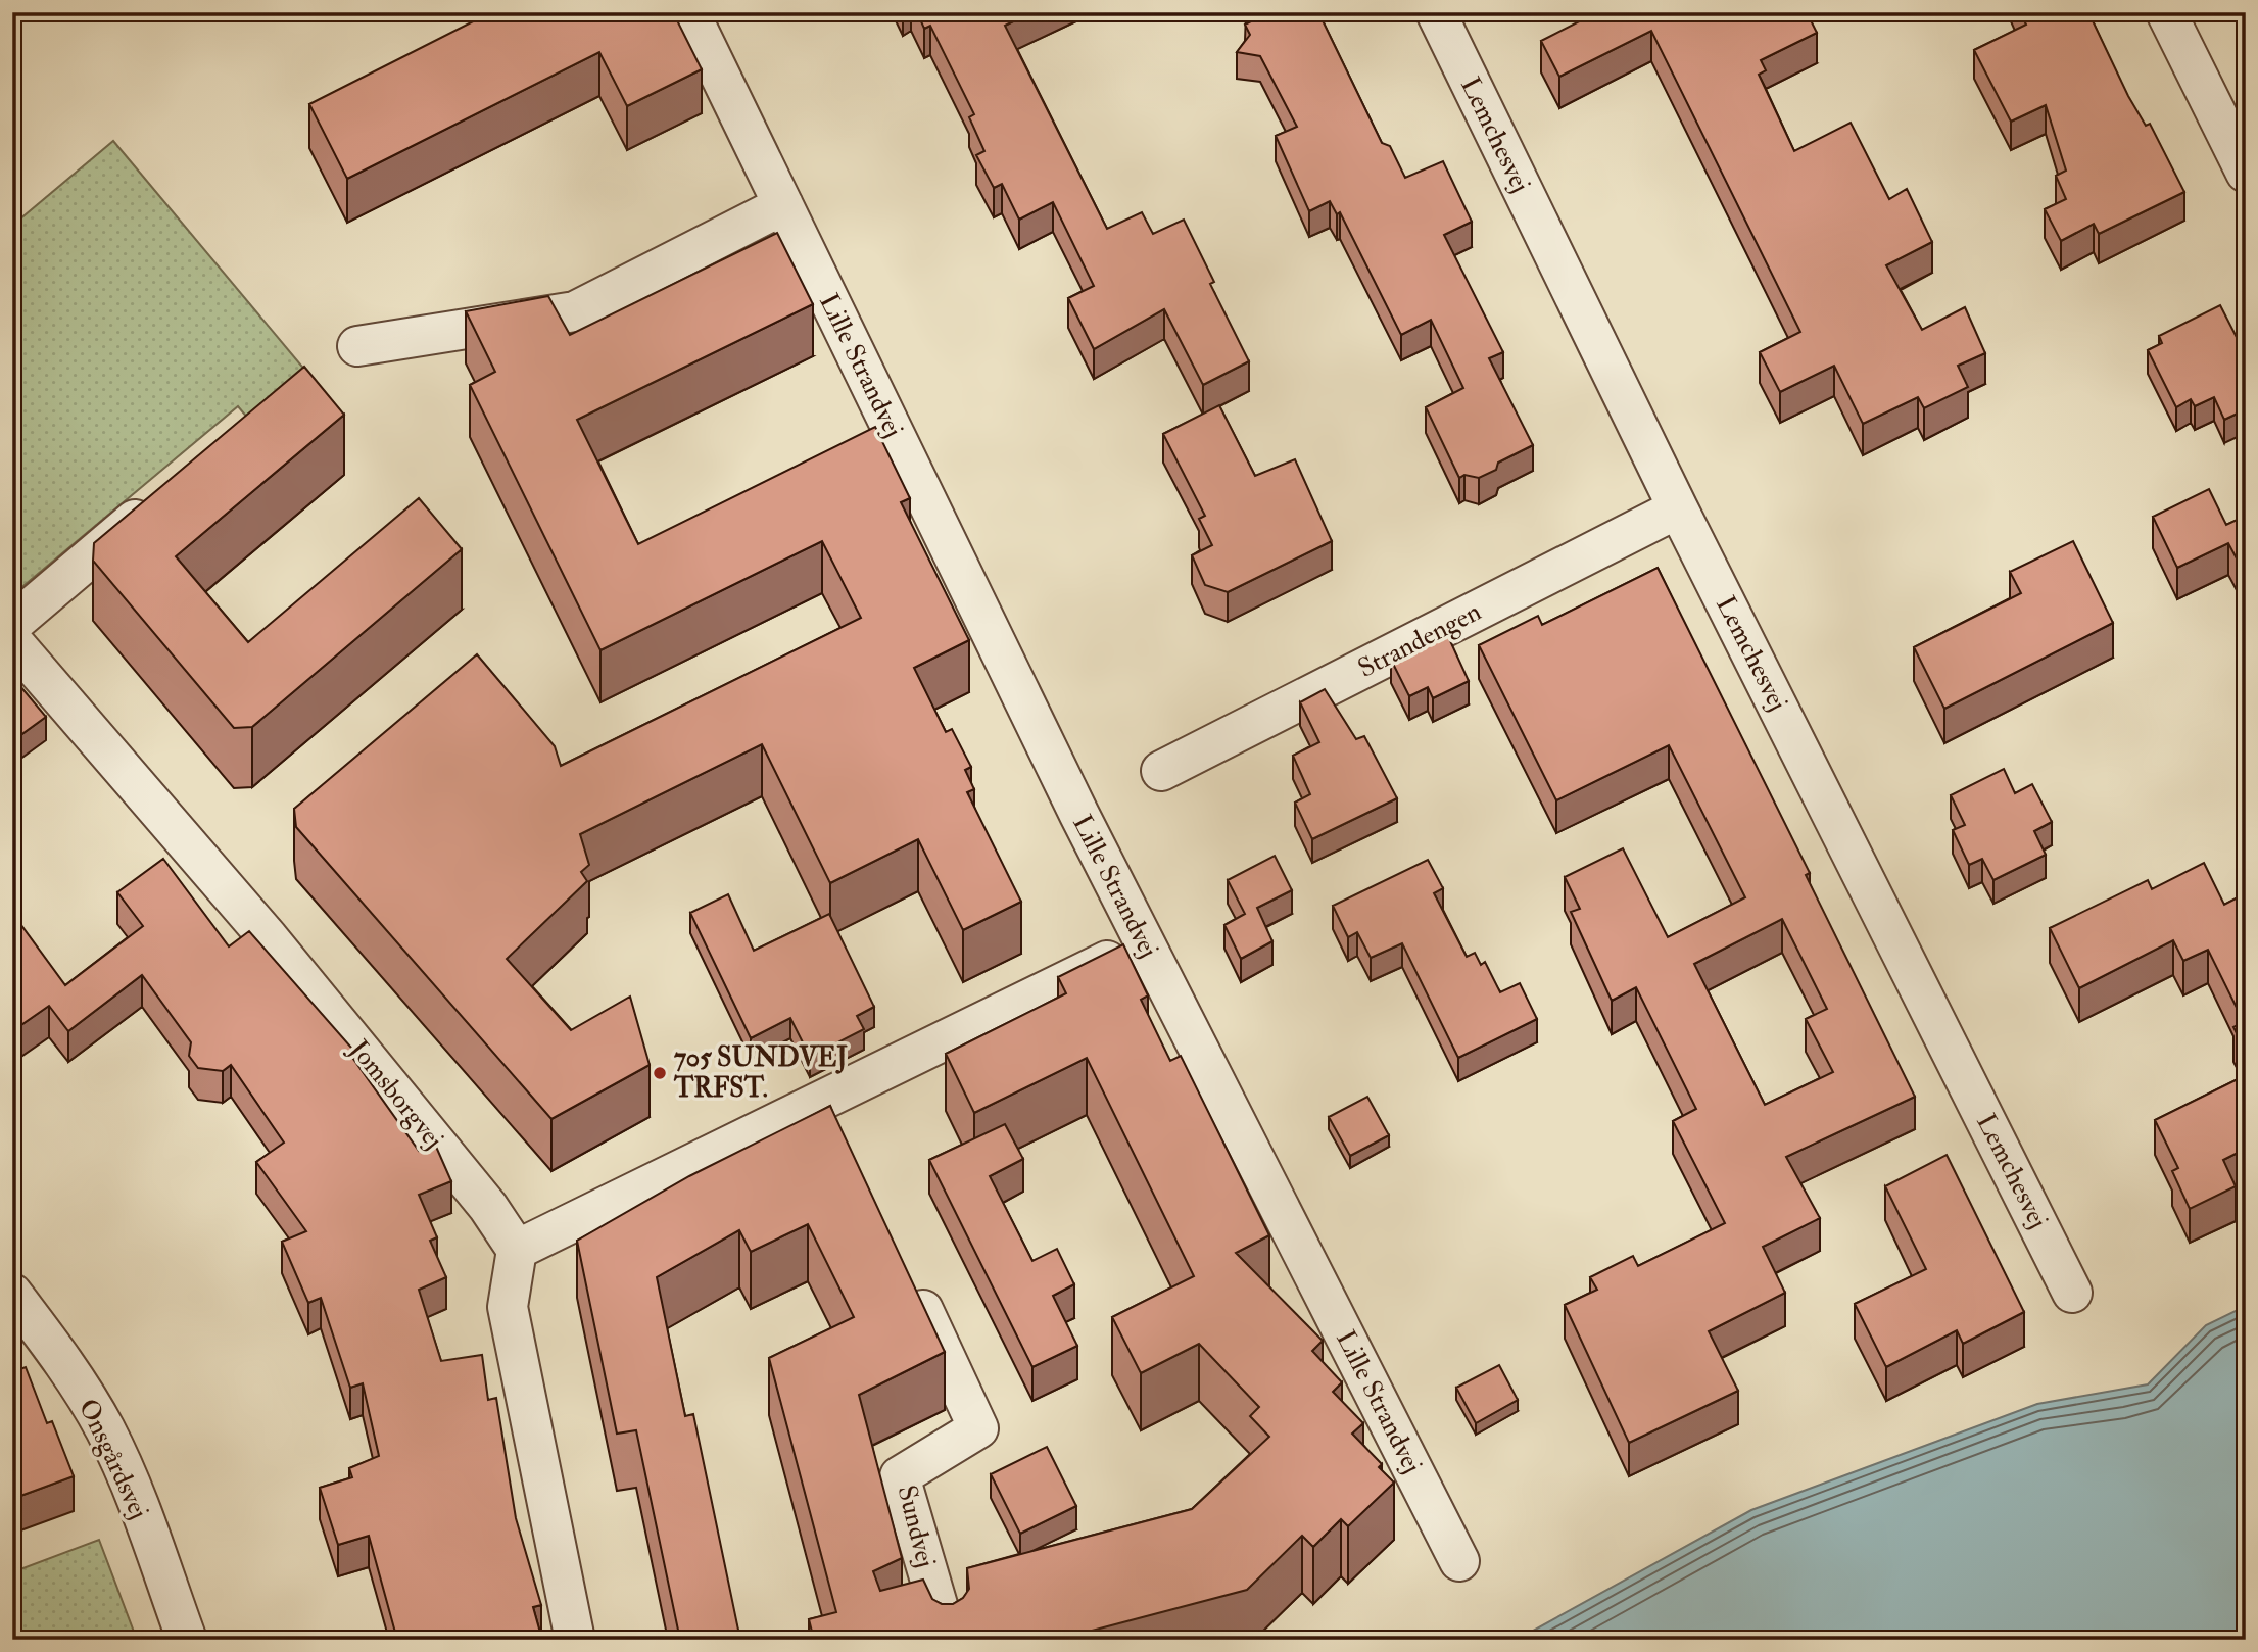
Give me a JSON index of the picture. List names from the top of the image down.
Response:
{
  "streets": {
    "street": [
      "Lemchesvej",
      "Lille Strandvej",
      "Strandengen",
      "Jomsborgvej",
      "Onsgårdsvej",
      "Sundvej"
    ]
  },
  "crossings": [
    ["Lemchesvej", "Strandengen"]
  ],
  "places": ["705 SUNDVEJ TRFST."]
}
